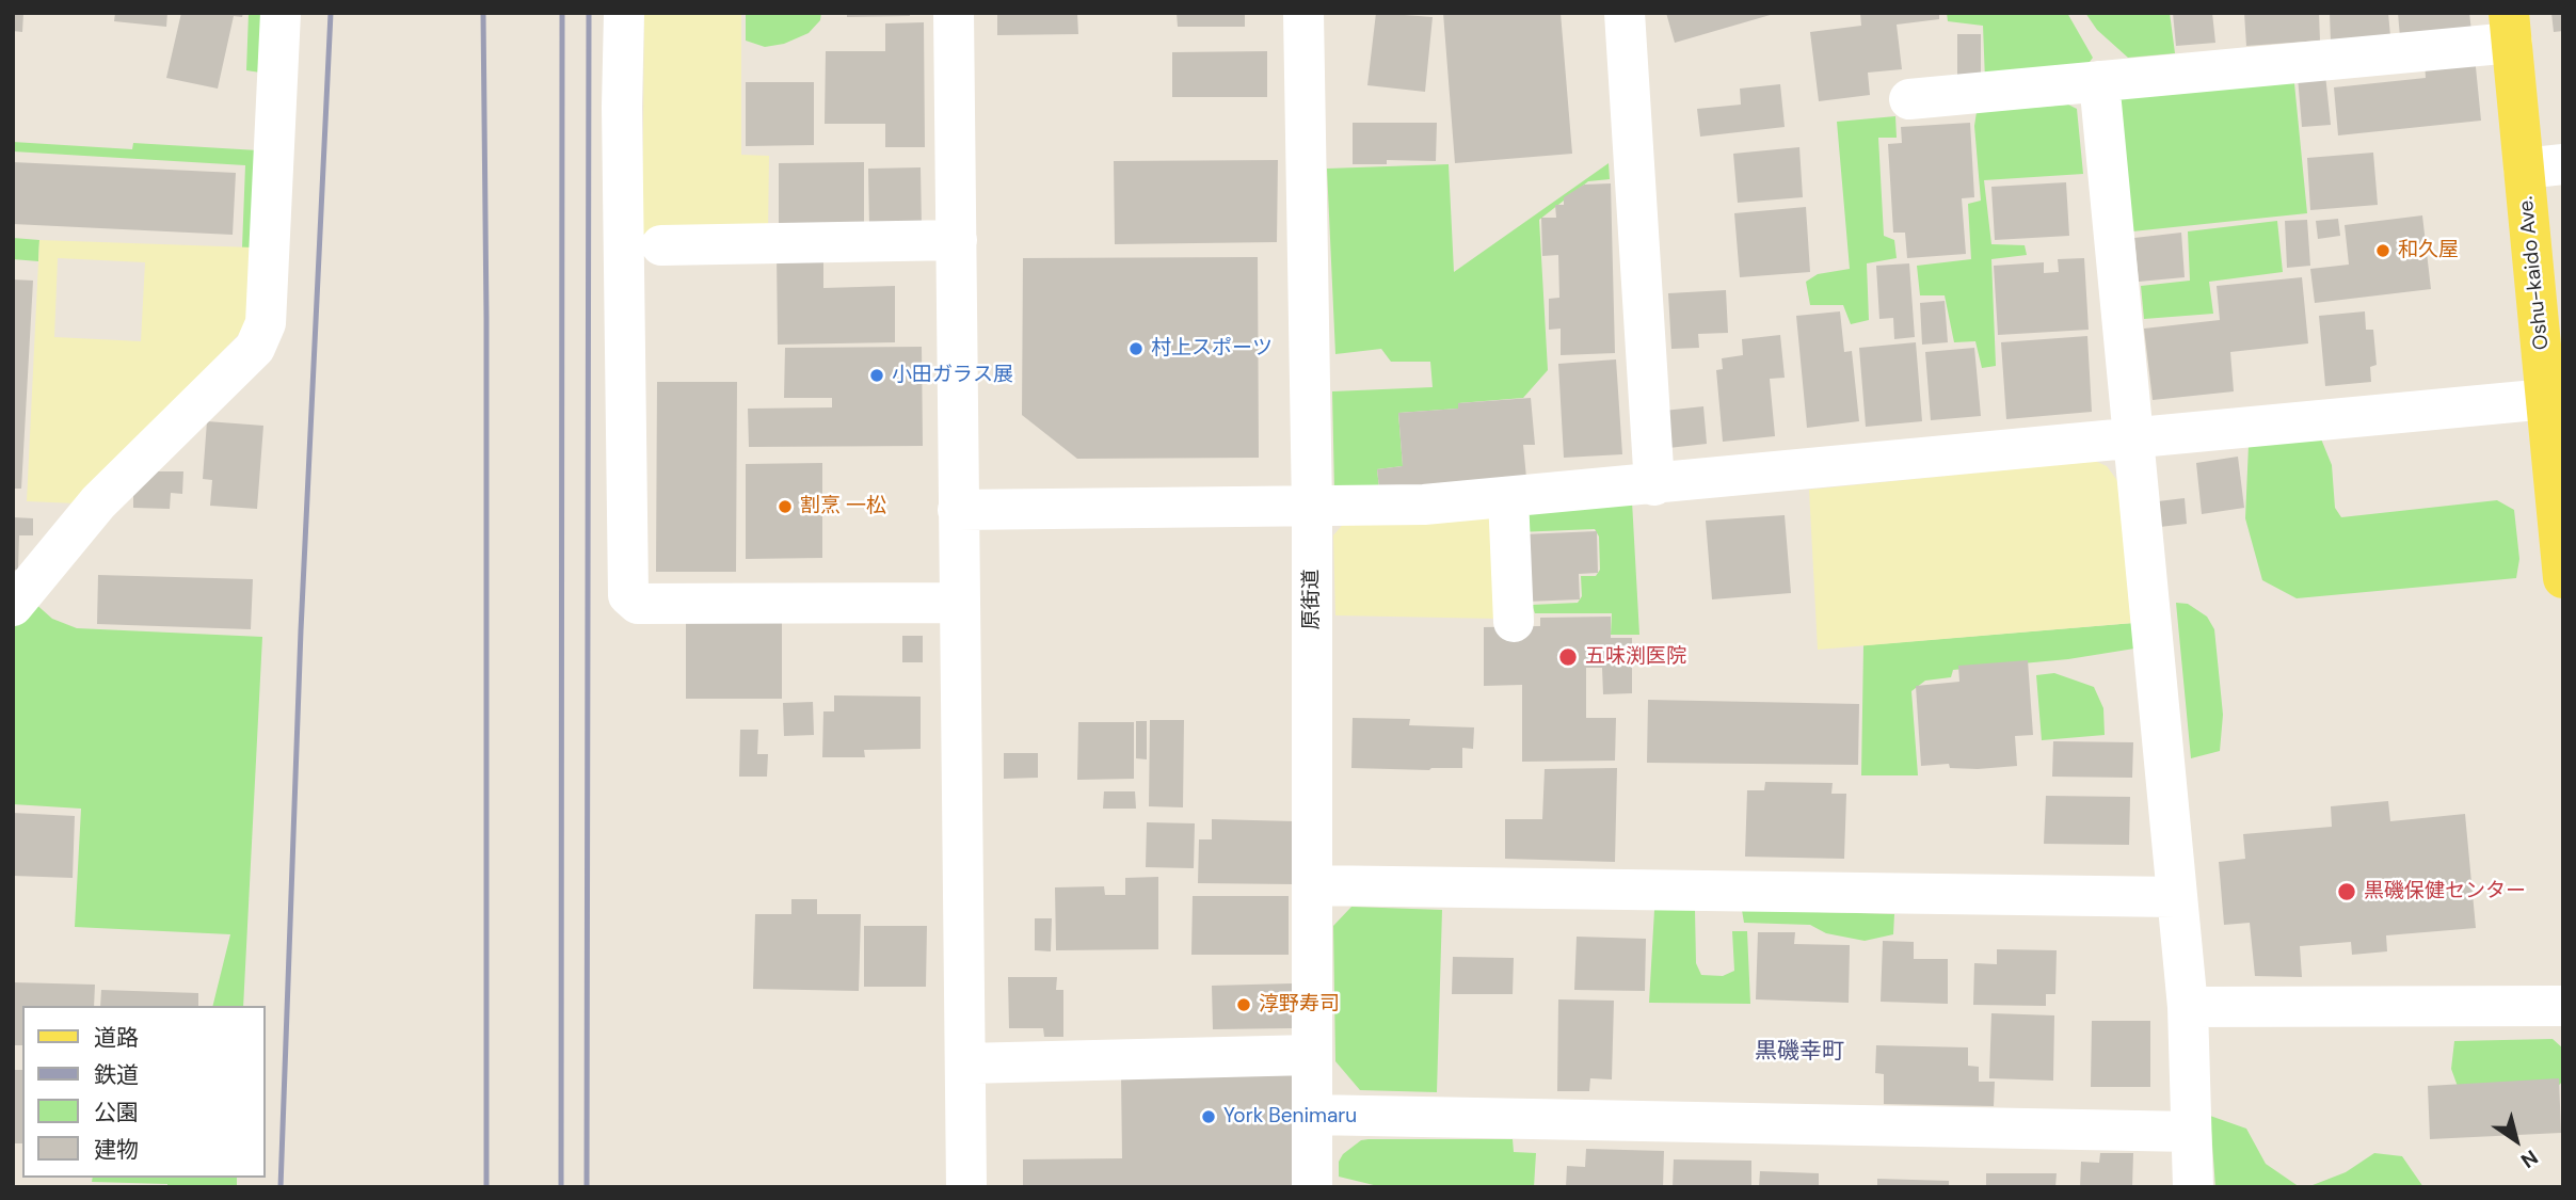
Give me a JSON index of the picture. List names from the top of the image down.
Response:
{
  "streets": {
    "main road": ["Oshu-kaido Ave."],
    "street": ["原街道"]
  },
  "districts": ["黒磯幸町"],
  "places": [
    "和久屋",
    "村上スポーツ",
    "小田ガラス展",
    "割烹 一松",
    "五味渕医院",
    "黒磯保健センター",
    "淳野寿司",
    "York Benimaru"
  ],
  "legend": [
    "道路",
    "鉄道",
    "公園",
    "建物"
  ],
  "north": "bottom right"
}
